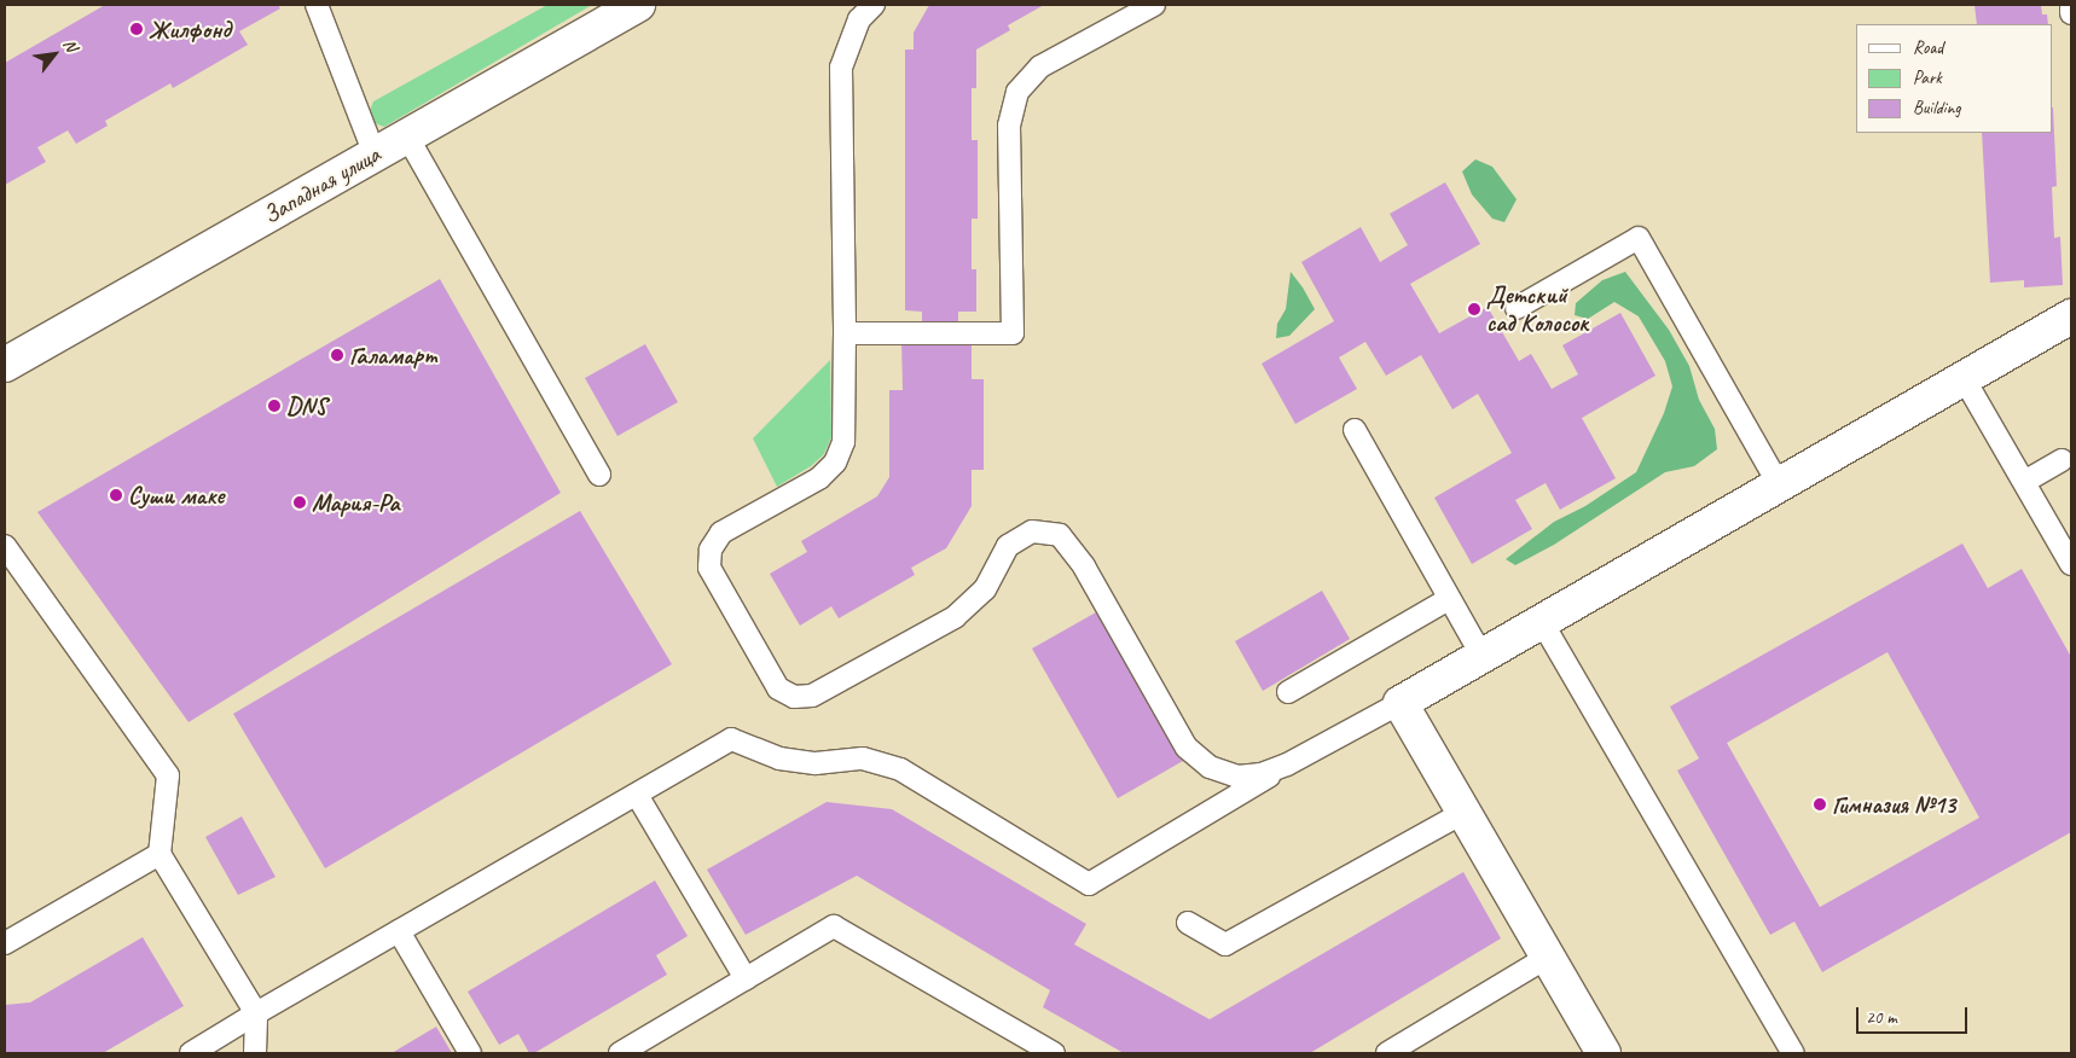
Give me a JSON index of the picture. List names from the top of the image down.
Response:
{
  "streets": {
    "street": ["Западная улица"]
  },
  "places": [
    "Жилфонд",
    "Детский сад Колосок",
    "Галамарт",
    "DNS",
    "Суши маке",
    "Мария-Ра",
    "Гимназия №13"
  ],
  "legend": ["Road", "Park", "Building"],
  "scale_bar": "20 m",
  "north": "top right"
}
